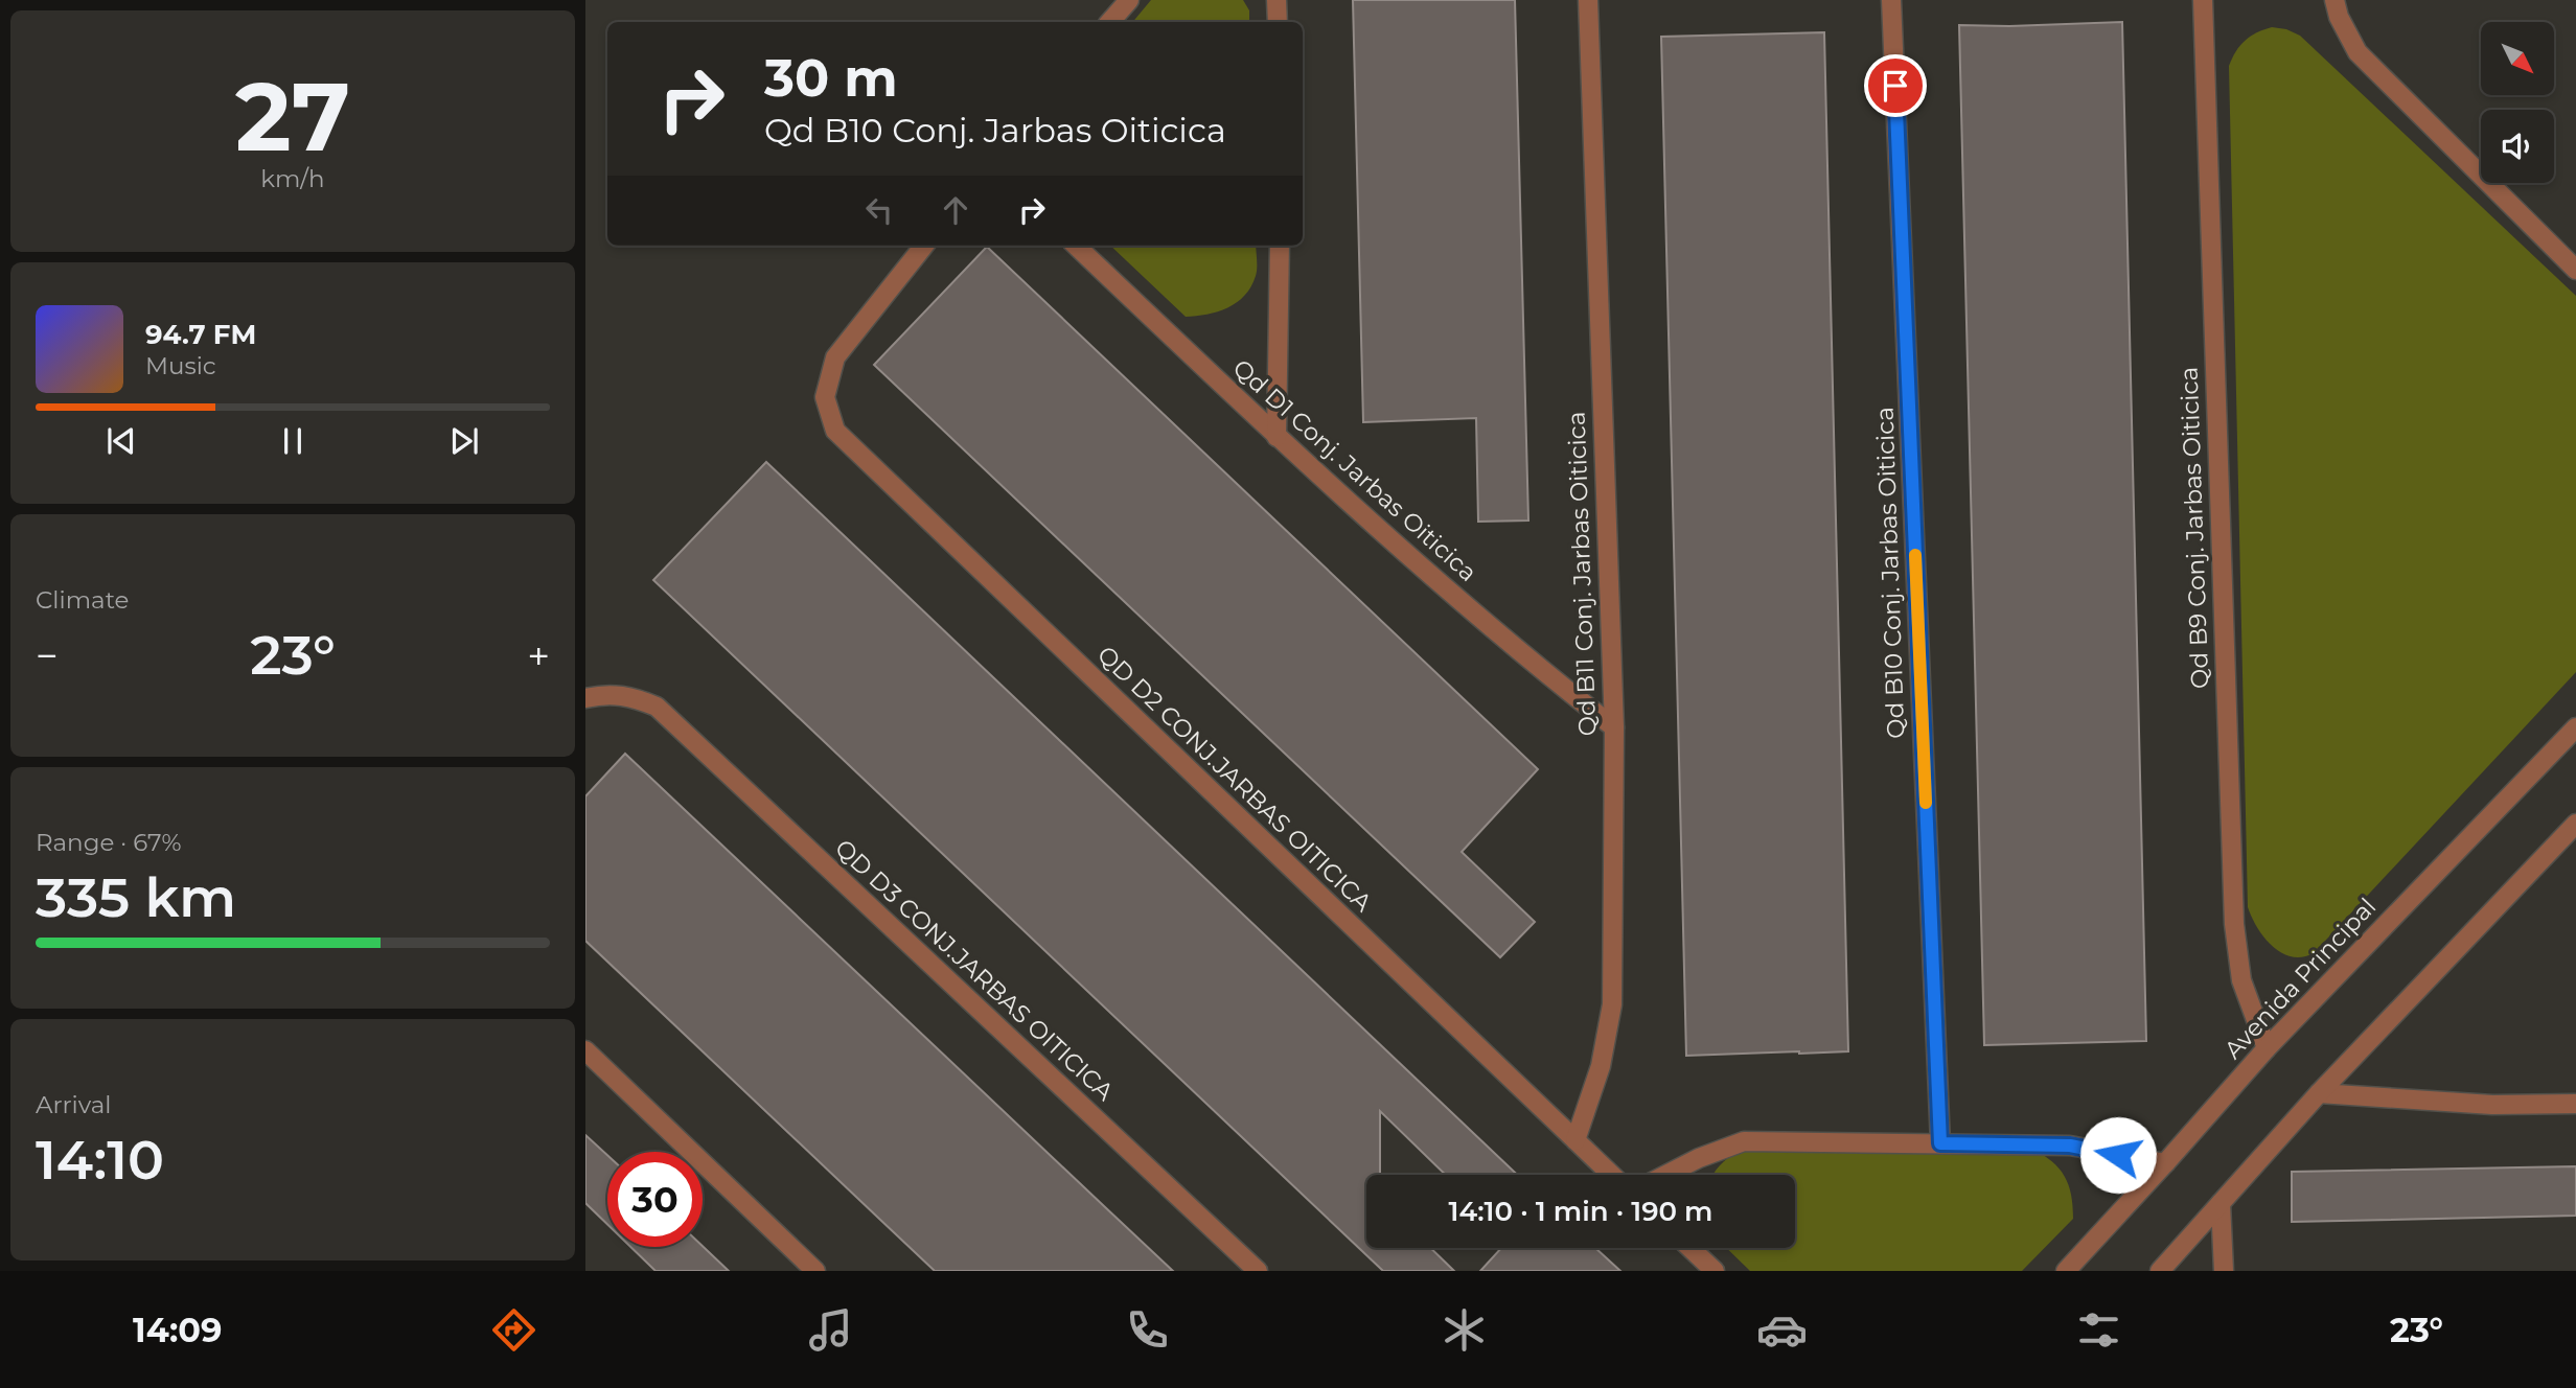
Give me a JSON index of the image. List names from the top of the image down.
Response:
{
  "streets": {
    "street": [
      "Qd D1 Conj. Jarbas Oiticica",
      "Qd B9 Conj. Jarbas Oiticica",
      "Qd B10 Conj. Jarbas Oiticica",
      "Qd B11 Conj. Jarbas Oiticica",
      "QD D2 CONJ.JARBAS OITICICA",
      "QD D3 CONJ.JARBAS OITICICA",
      "Avenida Principal"
    ]
  },
  "crossings": [
    ["Qd D1 Conj. Jarbas Oiticica", "Qd B11 Conj. Jarbas Oiticica"],
    ["Qd B9 Conj. Jarbas Oiticica", "Avenida Principal"],
    ["Qd B11 Conj. Jarbas Oiticica", "QD D2 CONJ.JARBAS OITICICA"]
  ],
  "north": "bottom right",
  "page": {
    "tile": [
      ["27", "km/h"],
      "Climate",
      ["Range · 67%", "335 km"],
      ["Arrival", "14:10"]
    ],
    "turn": ["30 m", "Qd B10 Conj. Jarbas Oiticica"],
    "song": ["94.7 FM", "Music"],
    "heat": ["−", "23°", "+"],
    "limit": "30",
    "trip": "14:10 · 1 min · 190 m",
    "tabs": ["14:09", "23°"]
  }
}
